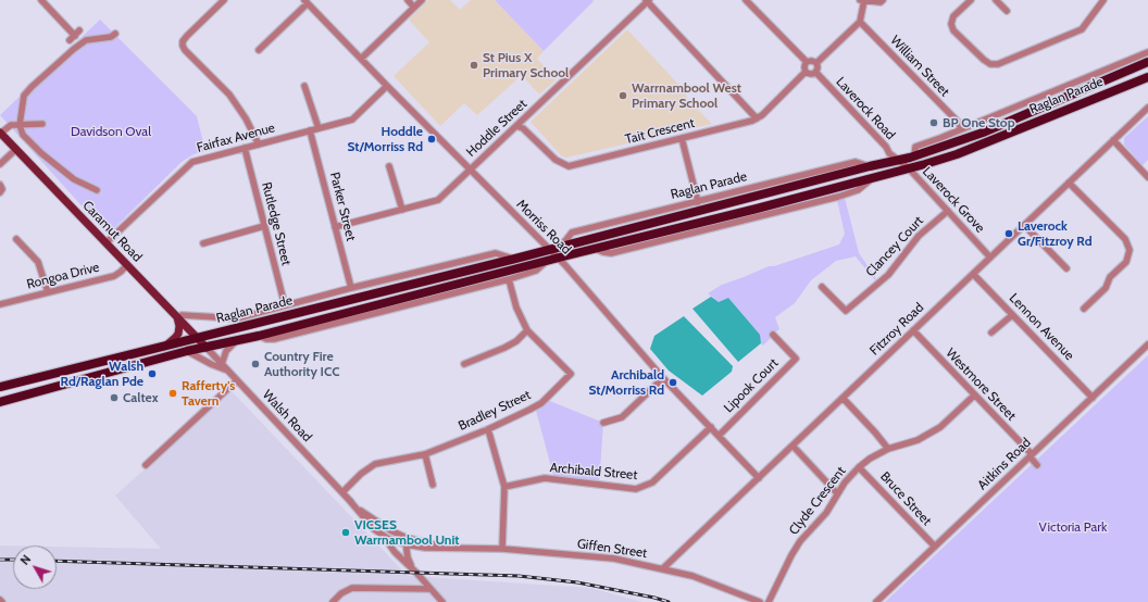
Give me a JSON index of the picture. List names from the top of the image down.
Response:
{
  "streets": {
    "highway": ["Raglan Parade"],
    "main road": ["Caramut Road"],
    "street": [
      "William Street",
      "Laverock Road",
      "Hoddle Street",
      "Tait Crescent",
      "Fairfax Avenue",
      "Laverock Grove",
      "Parker Street",
      "Rutledge Street",
      "Morriss Road",
      "Clancey Court",
      "Rongoa Drive",
      "Lennon Avenue",
      "Fitzroy Road",
      "Westmore Street",
      "Lipook Court",
      "Bradley Street",
      "Walsh Road",
      "Aitkins Road",
      "Archibald Street",
      "Bruce Street",
      "Clyde Crescent",
      "Giffen Street"
    ]
  },
  "crossings": [
    ["William Street", "Raglan Parade"],
    ["Raglan Parade", "Laverock Road"],
    ["Raglan Parade", "Laverock Grove"],
    ["Raglan Parade", "Parker Street"],
    ["Raglan Parade", "Rutledge Street"],
    ["Raglan Parade", "Morriss Road"],
    ["Raglan Parade", "Caramut Road"],
    ["Raglan Parade", "Bradley Street"],
    ["Raglan Parade", "Walsh Road"],
    ["Laverock Road", "Tait Crescent"],
    ["Laverock Road", "Laverock Grove"],
    ["Hoddle Street", "Tait Crescent"],
    ["Hoddle Street", "Parker Street"],
    ["Hoddle Street", "Morriss Road"],
    ["Fairfax Avenue", "Parker Street"],
    ["Fairfax Avenue", "Rutledge Street"],
    ["Fairfax Avenue", "Morriss Road"],
    ["Fairfax Avenue", "Caramut Road"],
    ["Laverock Grove", "Clancey Court"],
    ["Laverock Grove", "Fitzroy Road"],
    ["Morriss Road", "Fitzroy Road"],
    ["Morriss Road", "Lipook Court"],
    ["Morriss Road", "Archibald Street"],
    ["Caramut Road", "Rongoa Drive"],
    ["Caramut Road", "Walsh Road"],
    ["Lennon Avenue", "Fitzroy Road"],
    ["Lennon Avenue", "Aitkins Road"],
    ["Fitzroy Road", "Westmore Street"],
    ["Fitzroy Road", "Giffen Street"],
    ["Westmore Street", "Aitkins Road"],
    ["Westmore Street", "Clyde Crescent"],
    ["Bradley Street", "Walsh Road"],
    ["Walsh Road", "Giffen Street"],
    ["Aitkins Road", "Bruce Street"],
    ["Bruce Street", "Clyde Crescent"]
  ],
  "parks": ["Davidson Oval", "Victoria Park"],
  "places": [
    "St Pius X Primary School",
    "Warrnambool West Primary School",
    "BP One Stop",
    "Hoddle St/Morriss Rd",
    "Laverock Gr/Fitzroy Rd",
    "Country Fire Authority ICC",
    "Walsh Rd/Raglan Pde",
    "Archibald St/Morriss Rd",
    "Rafferty's Tavern",
    "Caltex",
    "VICSES Warrnambool Unit"
  ],
  "north": "top left"
}
